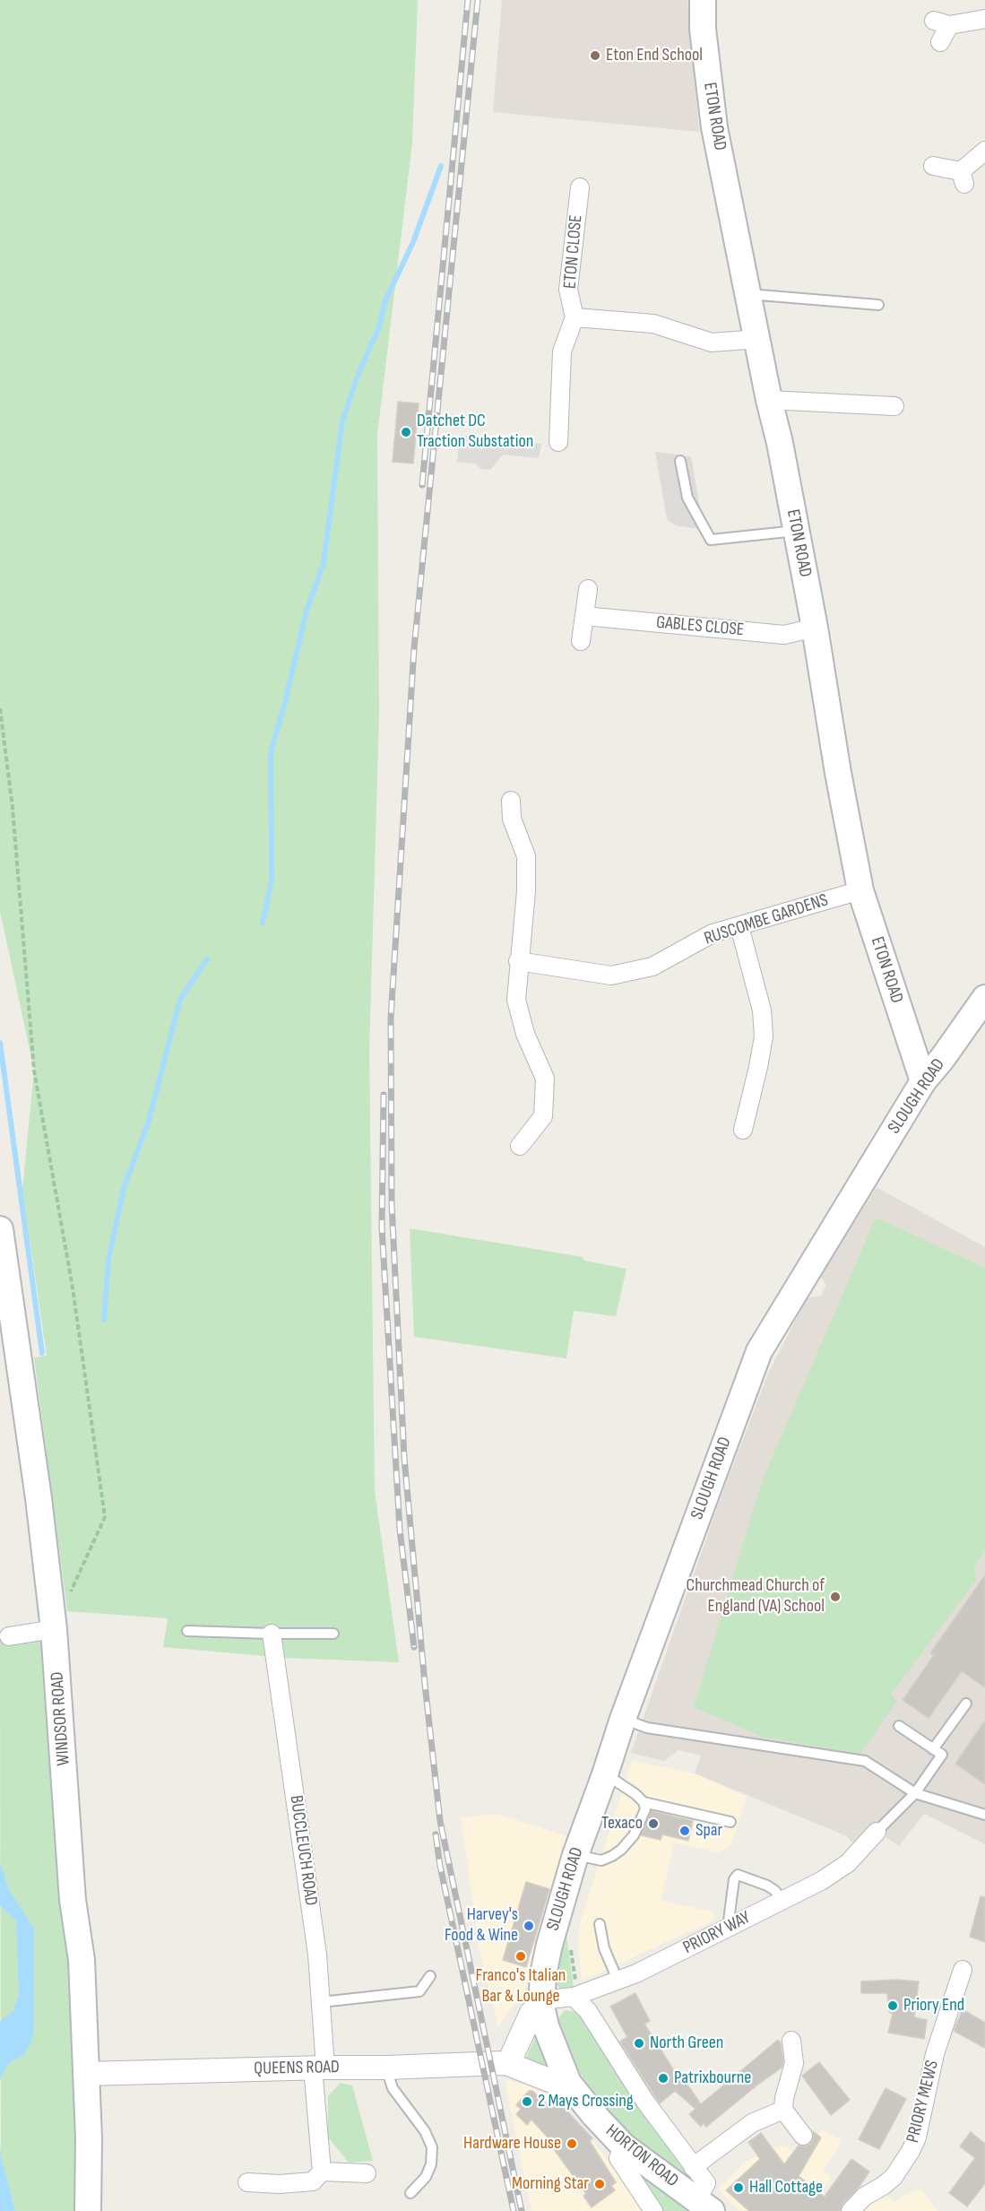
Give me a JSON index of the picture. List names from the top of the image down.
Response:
{
  "streets": {
    "main road": [
      "ETON ROAD",
      "SLOUGH ROAD",
      "WINDSOR ROAD",
      "HORTON ROAD"
    ],
    "street": [
      "ETON CLOSE",
      "GABLES CLOSE",
      "RUSCOMBE GARDENS",
      "BUCCLEUCH ROAD",
      "PRIORY WAY",
      "QUEENS ROAD",
      "PRIORY MEWS"
    ]
  },
  "crossings": [
    ["ETON ROAD", "GABLES CLOSE"],
    ["ETON ROAD", "RUSCOMBE GARDENS"],
    ["ETON ROAD", "SLOUGH ROAD"],
    ["SLOUGH ROAD", "PRIORY WAY"],
    ["SLOUGH ROAD", "HORTON ROAD"],
    ["WINDSOR ROAD", "QUEENS ROAD"],
    ["BUCCLEUCH ROAD", "QUEENS ROAD"],
    ["PRIORY WAY", "HORTON ROAD"],
    ["QUEENS ROAD", "HORTON ROAD"]
  ],
  "places": [
    "Eton End School",
    "Datchet DC Traction Substation",
    "Churchmead Church of England (VA) School",
    "Texaco",
    "Spar",
    "Harvey's Food & Wine",
    "Franco's Italian Bar & Lounge",
    "Priory End",
    "North Green",
    "Patrixbourne",
    "2 Mays Crossing",
    "Hardware House",
    "Morning Star",
    "Hall Cottage"
  ]
}
